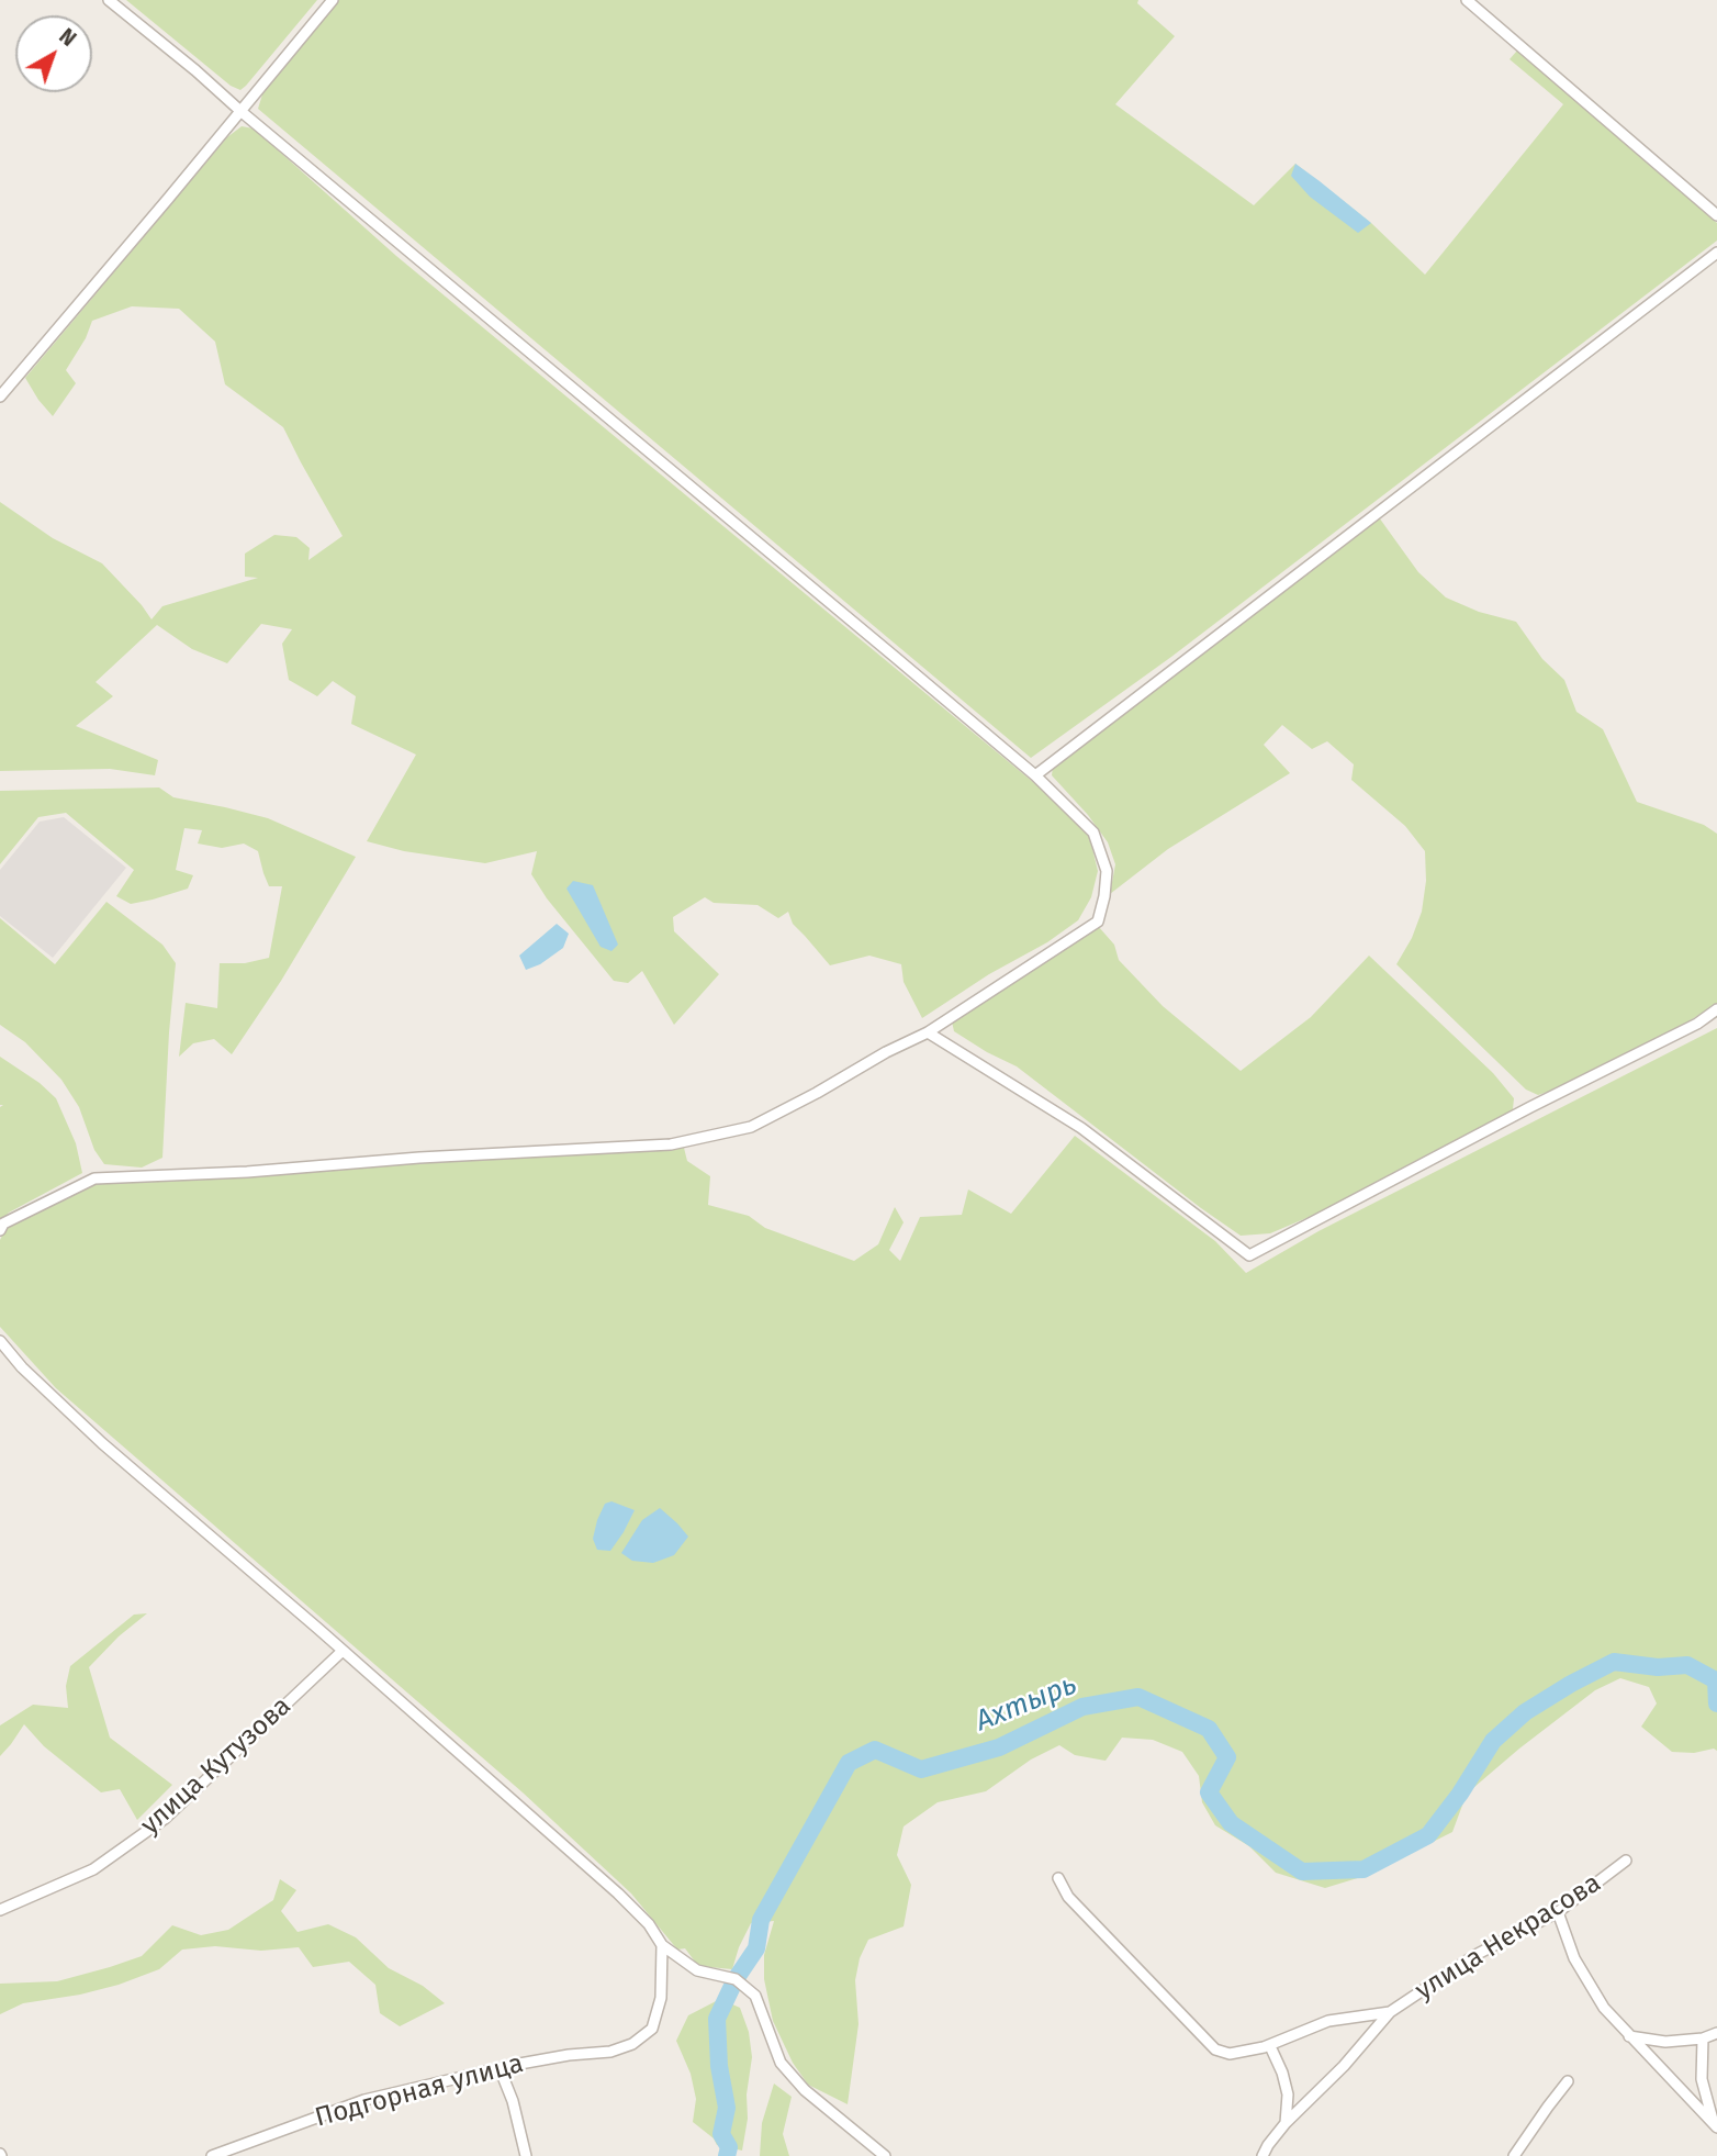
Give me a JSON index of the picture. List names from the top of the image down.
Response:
{
  "streets": {
    "street": ["улица Кутузова", "улица Некрасова", "Подгорная улица"]
  },
  "water": ["Ахтырь"],
  "north": "top right"
}
